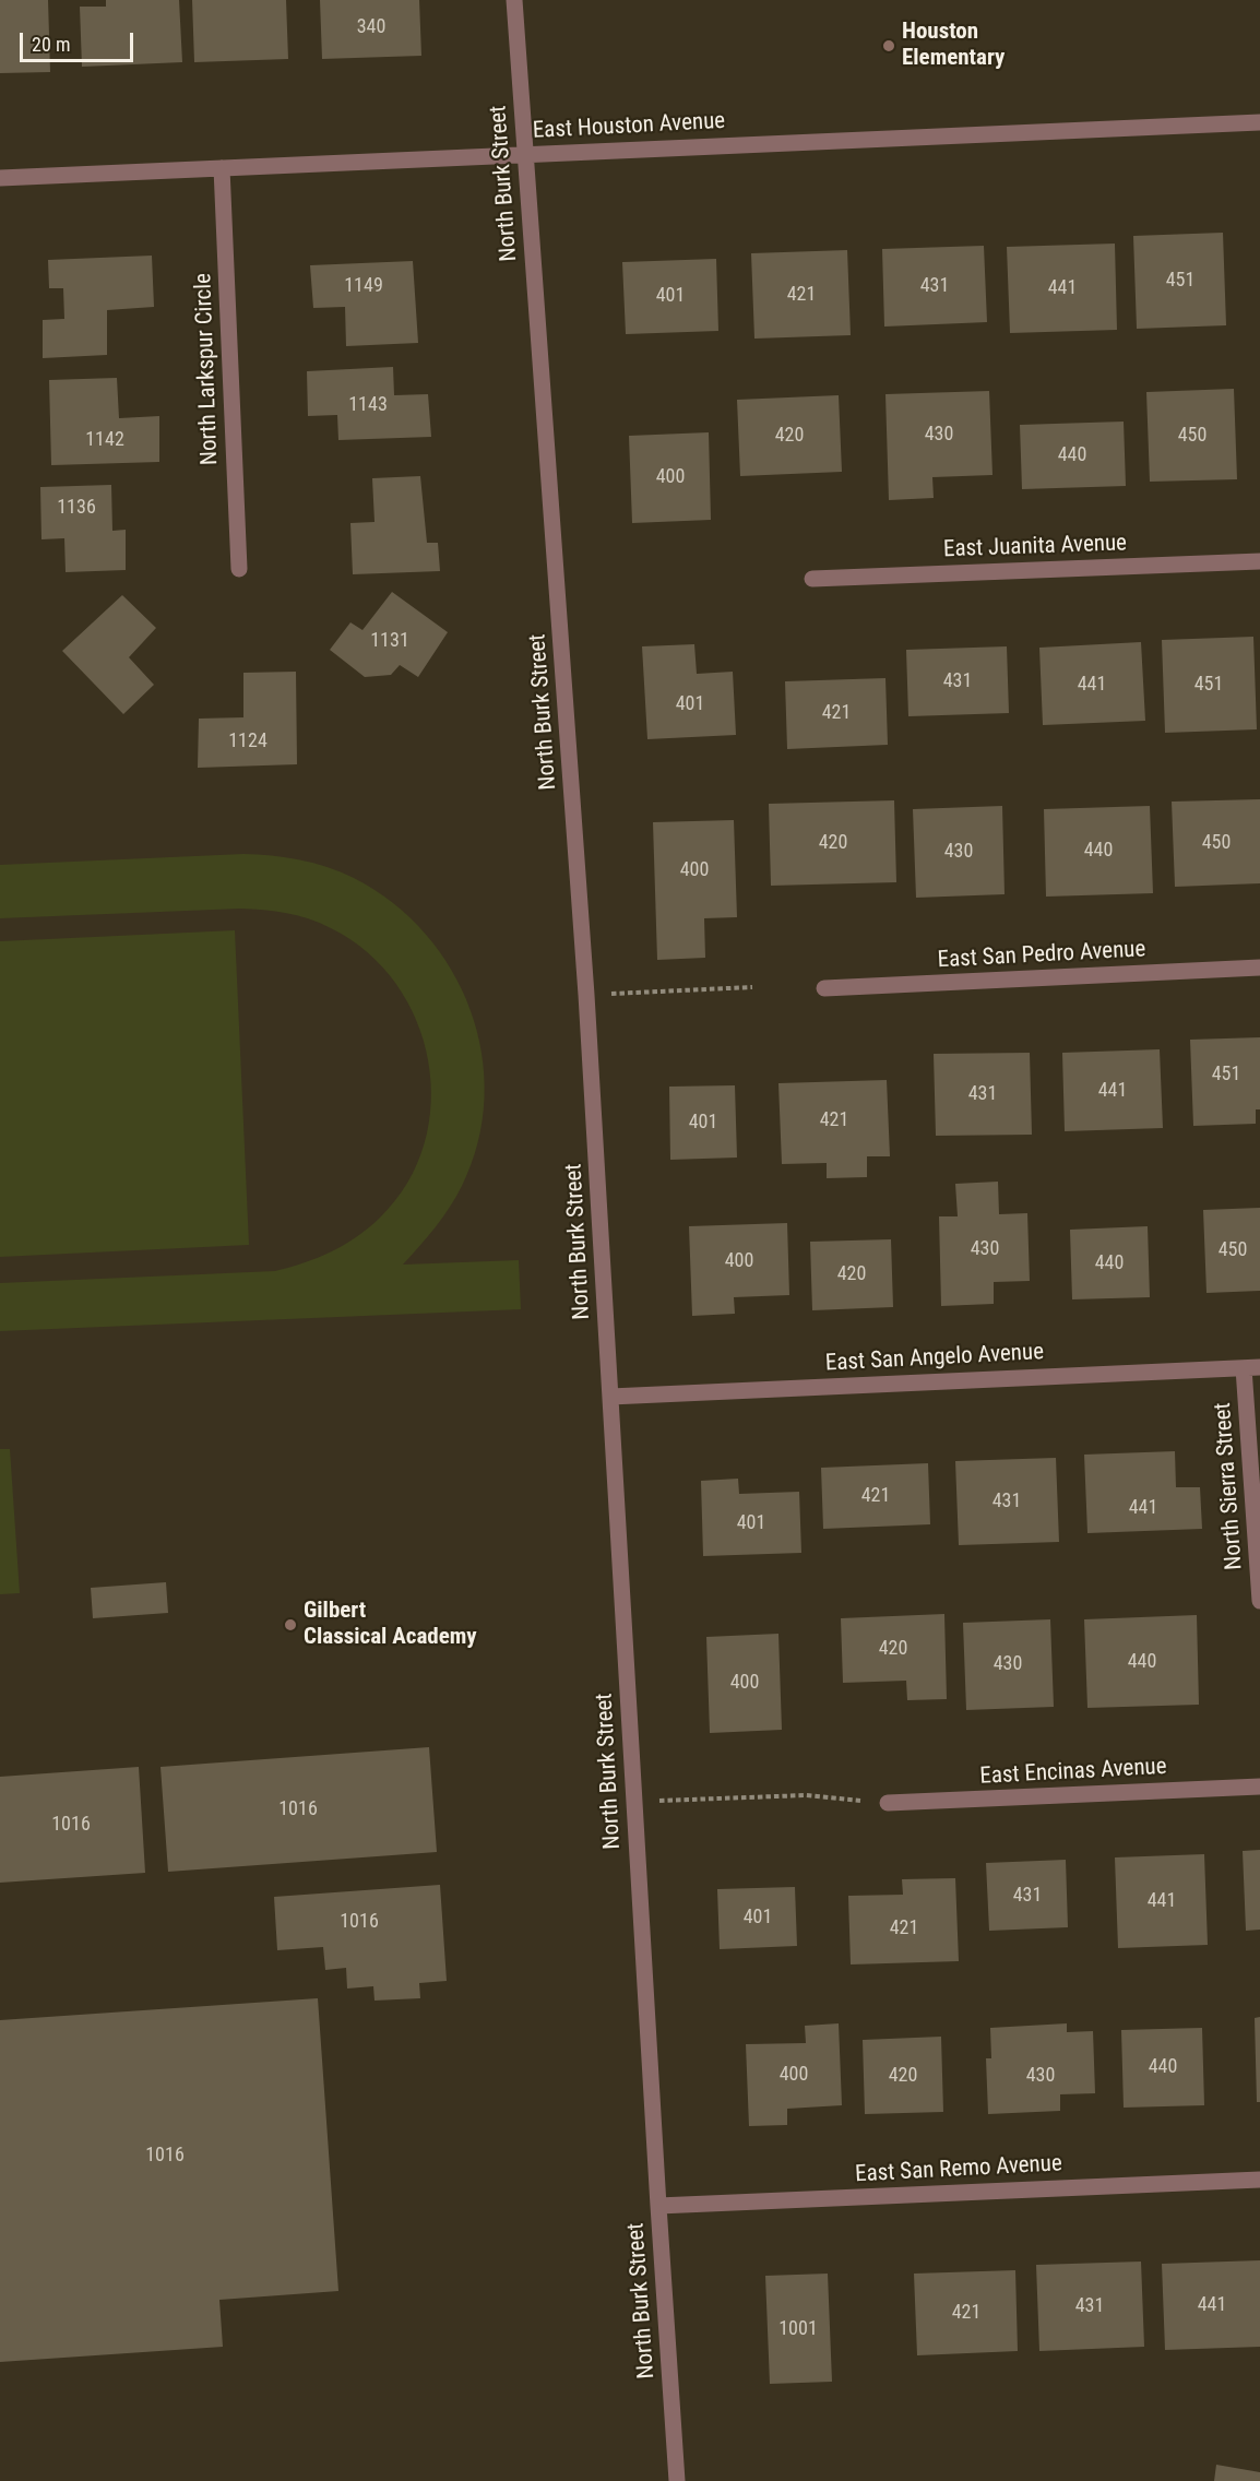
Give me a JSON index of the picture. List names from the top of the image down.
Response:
{
  "streets": {
    "street": [
      "East Houston Avenue",
      "North Burk Street",
      "North Larkspur Circle",
      "East Juanita Avenue",
      "East San Pedro Avenue",
      "East San Angelo Avenue",
      "North Sierra Street",
      "East Encinas Avenue",
      "East San Remo Avenue"
    ]
  },
  "crossings": [
    ["East Houston Avenue", "North Burk Street"],
    ["East Houston Avenue", "North Larkspur Circle"],
    ["North Burk Street", "East San Angelo Avenue"],
    ["North Burk Street", "East San Remo Avenue"],
    ["East San Angelo Avenue", "North Sierra Street"]
  ],
  "places": ["Houston Elementary", "Gilbert Classical Academy"],
  "house_numbers": [
    "340",
    "451",
    "1149",
    "431",
    "441",
    "421",
    "401",
    "1143",
    "430",
    "420",
    "450",
    "1142",
    "440",
    "400",
    "1136",
    "1131",
    "431",
    "441",
    "451",
    "401",
    "421",
    "1124",
    "420",
    "450",
    "440",
    "430",
    "400",
    "451",
    "441",
    "431",
    "421",
    "401",
    "430",
    "450",
    "400",
    "440",
    "420",
    "421",
    "431",
    "441",
    "401",
    "420",
    "440",
    "430",
    "400",
    "1016",
    "1016",
    "431",
    "441",
    "401",
    "1016",
    "421",
    "440",
    "400",
    "420",
    "430",
    "1016",
    "441",
    "431",
    "421",
    "1001"
  ],
  "scale_bar": "20 m"
}
